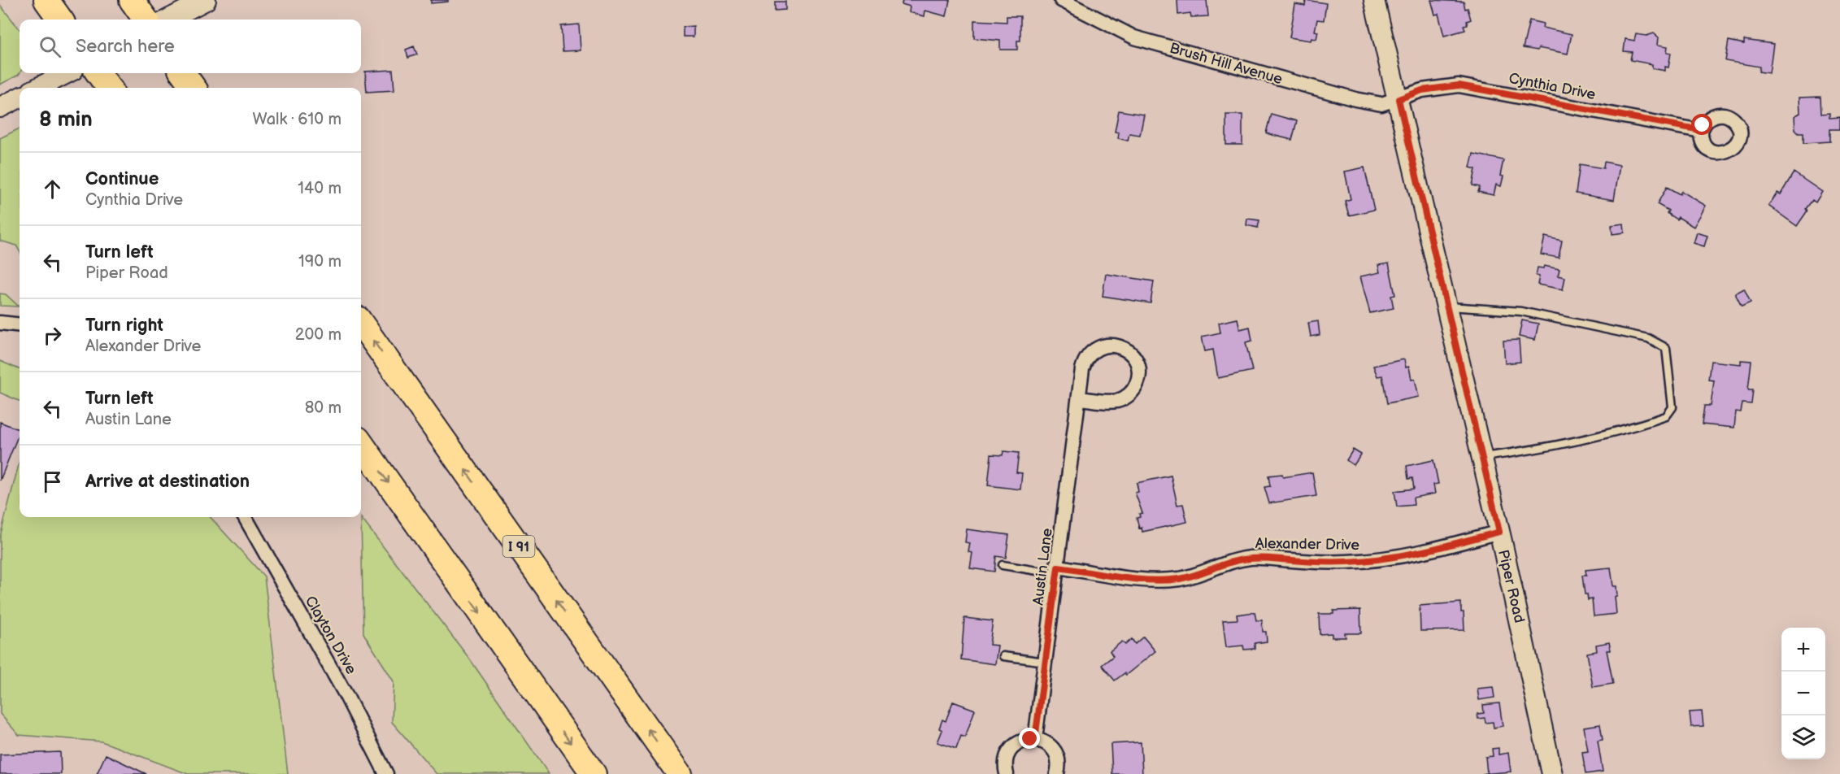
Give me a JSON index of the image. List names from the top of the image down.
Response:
{
  "streets": {
    "highway": ["I 91"],
    "street": [
      "Brush Hill Avenue",
      "Cynthia Drive",
      "Alexander Drive",
      "Austin Lane",
      "Piper Road",
      "Clayton Drive"
    ]
  },
  "crossings": [
    ["Brush Hill Avenue", "Cynthia Drive"],
    ["Brush Hill Avenue", "Piper Road"],
    ["Cynthia Drive", "Piper Road"],
    ["Alexander Drive", "Austin Lane"],
    ["Alexander Drive", "Piper Road"]
  ],
  "page": {
    "search": "Search here",
    "heading": ["8 min", "Walk · 610 m"],
    "list": [
      ["Continue", "Cynthia Drive", "140 m"],
      ["Turn left", "Piper Road", "190 m"],
      ["Turn right", "Alexander Drive", "200 m"],
      ["Turn left", "Austin Lane", "80 m"],
      "Arrive at destination"
    ],
    "map_buttons": ["+", "−"]
  }
}
